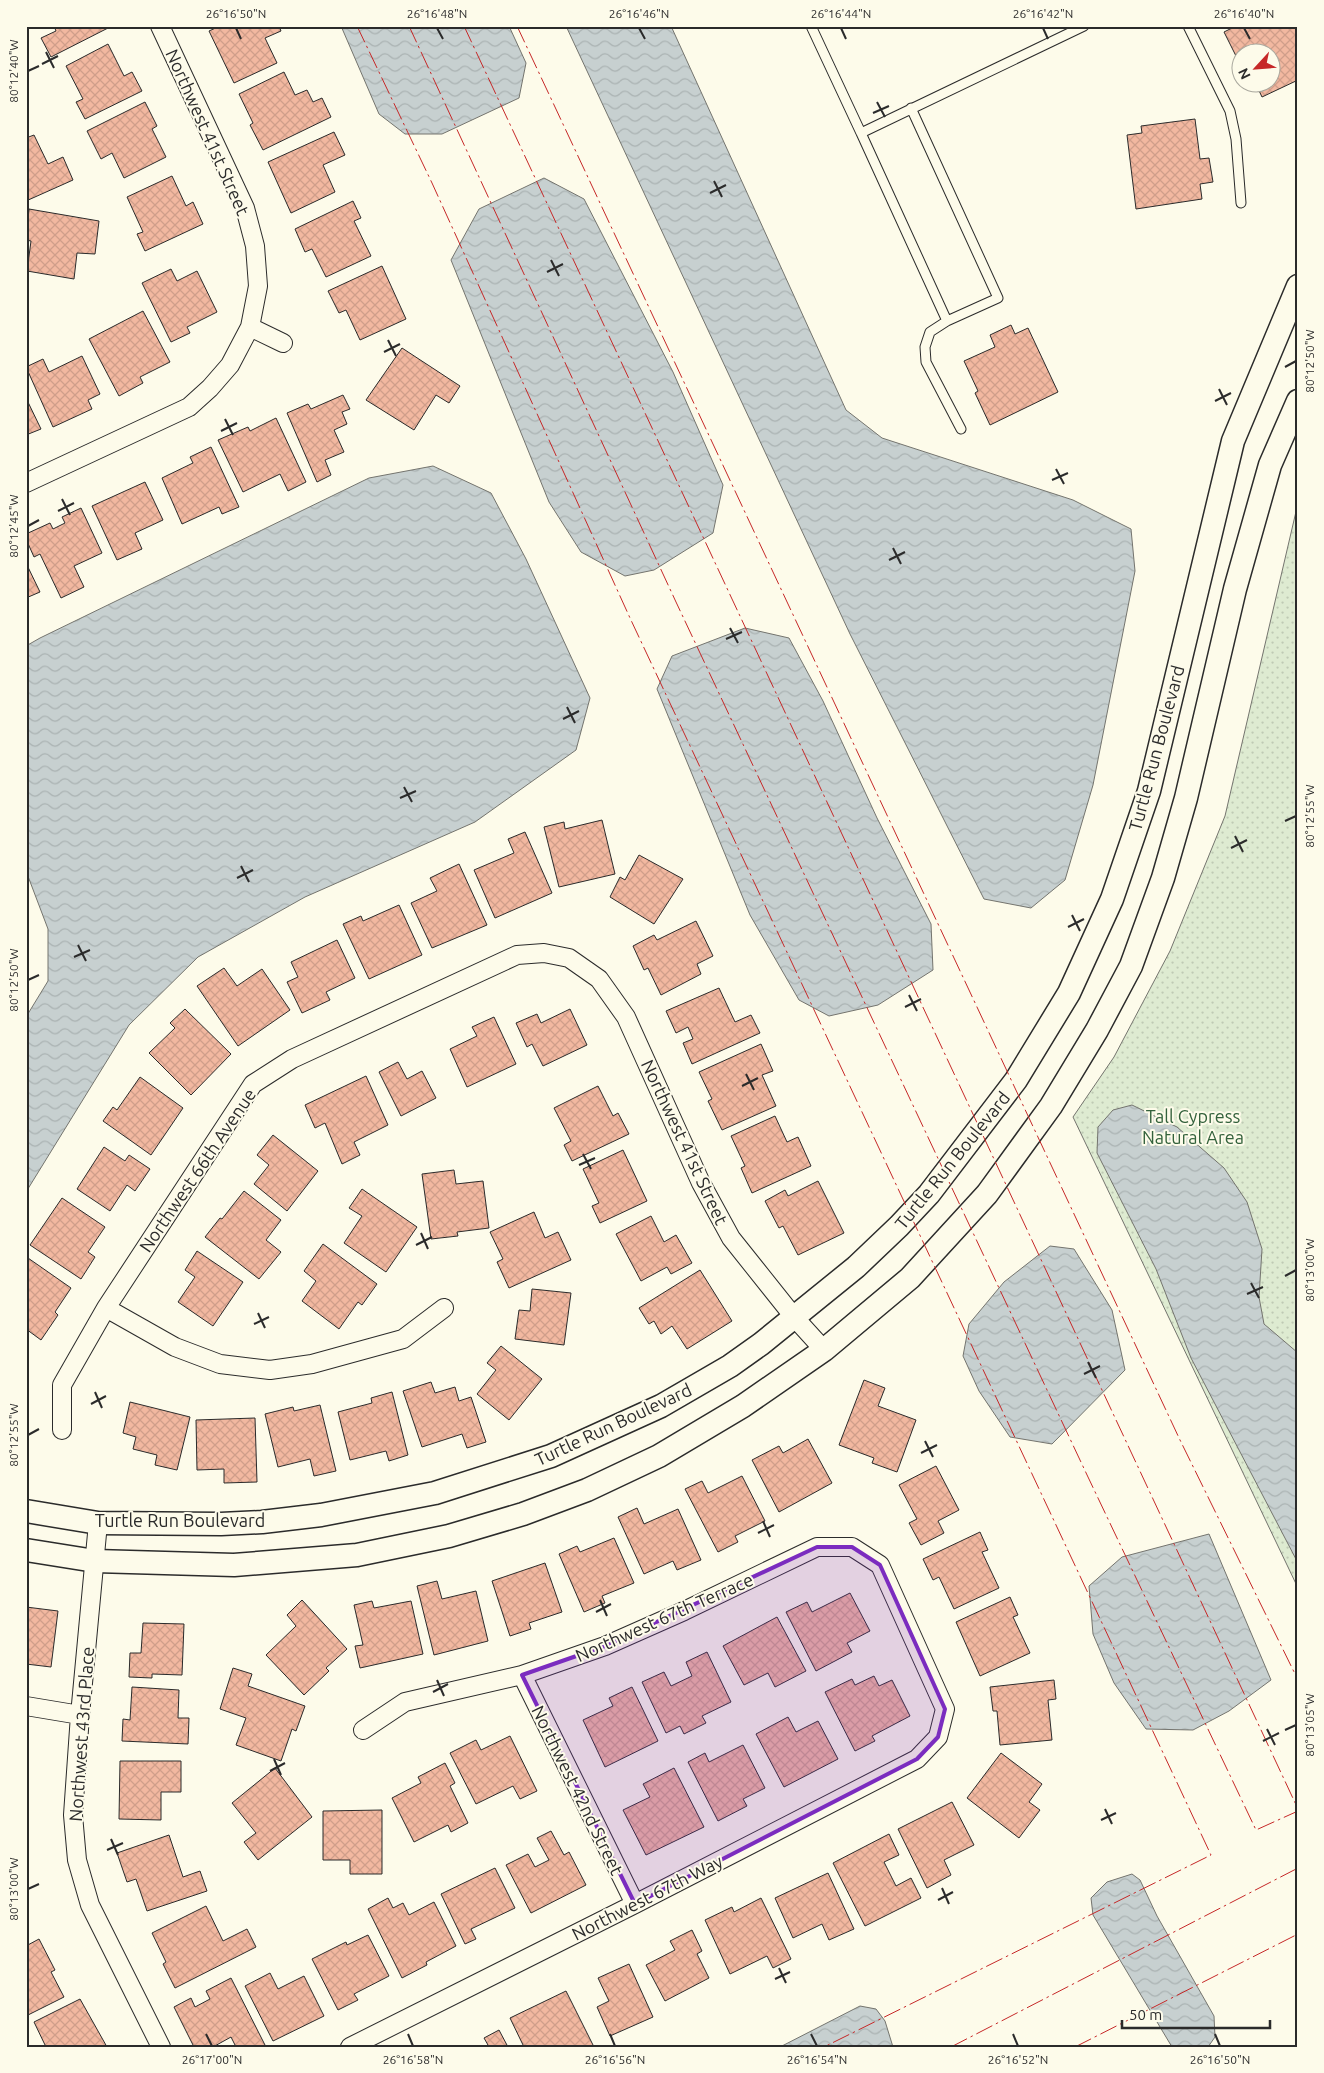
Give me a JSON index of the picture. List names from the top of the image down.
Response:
{
  "streets": {
    "street": [
      "Northwest 41st Street",
      "Turtle Run Boulevard",
      "Northwest 66th Avenue",
      "Northwest 67th Terrace",
      "Northwest 43rd Place",
      "Northwest 42nd Street",
      "Northwest 67th Way"
    ]
  },
  "crossings": [
    ["Northwest 41st Street", "Turtle Run Boulevard"],
    ["Northwest 41st Street", "Northwest 66th Avenue"],
    ["Turtle Run Boulevard", "Northwest 43rd Place"],
    ["Northwest 67th Terrace", "Northwest 42nd Street"],
    ["Northwest 67th Terrace", "Northwest 67th Way"],
    ["Northwest 42nd Street", "Northwest 67th Way"]
  ],
  "parks": ["Tall Cypress Natural Area"],
  "scale_bar": "50 m",
  "north": "bottom left",
  "coordinates": [
    "26°16'50\"N",
    "26°16'48\"N",
    "26°16'46\"N",
    "26°16'44\"N",
    "26°16'42\"N",
    "26°16'40\"N",
    "80°12'40\"W",
    "80°12'50\"W",
    "80°12'45\"W",
    "80°12'55\"W",
    "80°13'00\"W",
    "80°13'05\"W",
    "26°17'00\"N",
    "26°16'58\"N",
    "26°16'56\"N",
    "26°16'54\"N",
    "26°16'52\"N"
  ]
}
